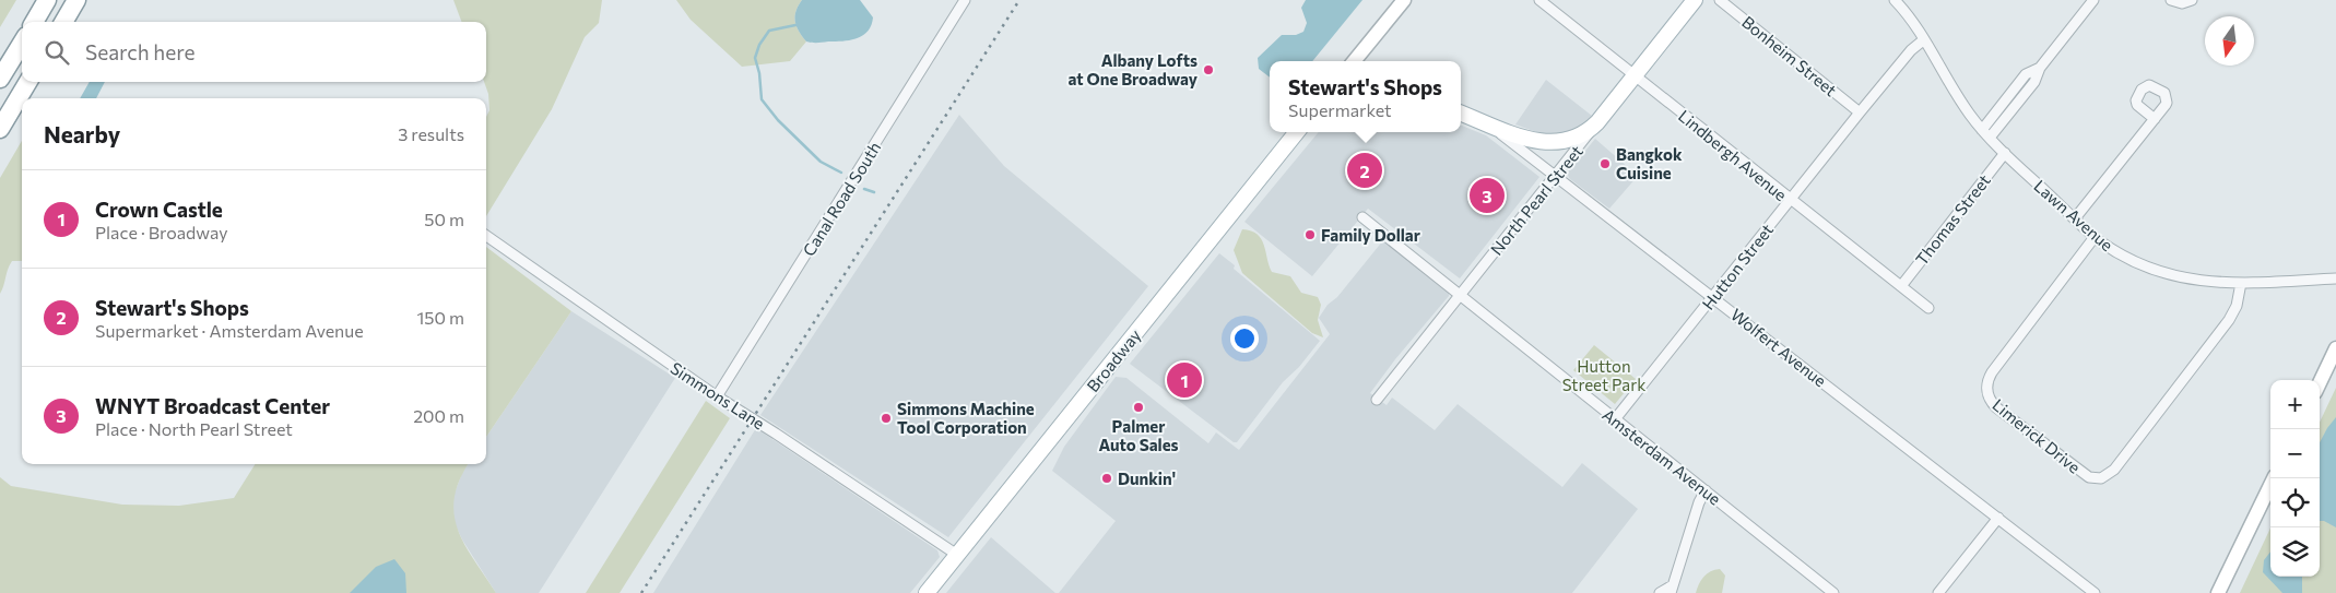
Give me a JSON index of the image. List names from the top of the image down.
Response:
{
  "streets": {
    "main road": ["North Pearl Street", "Wolfert Avenue", "Broadway"],
    "street": [
      "Bonheim Street",
      "Lindbergh Avenue",
      "Canal Road South",
      "Lawn Avenue",
      "Thomas Street",
      "Hutton Street",
      "Simmons Lane",
      "Limerick Drive",
      "Amsterdam Avenue"
    ]
  },
  "crossings": [
    ["Bonheim Street", "Hutton Street"],
    ["Lindbergh Avenue", "North Pearl Street"],
    ["Lindbergh Avenue", "Thomas Street"],
    ["Lindbergh Avenue", "Hutton Street"],
    ["Canal Road South", "Simmons Lane"],
    ["North Pearl Street", "Wolfert Avenue"],
    ["North Pearl Street", "Amsterdam Avenue"],
    ["Lawn Avenue", "Thomas Street"],
    ["Lawn Avenue", "Hutton Street"],
    ["Lawn Avenue", "Limerick Drive"],
    ["Hutton Street", "Wolfert Avenue"],
    ["Hutton Street", "Amsterdam Avenue"],
    ["Broadway", "Simmons Lane"]
  ],
  "parks": ["Hutton Street Park"],
  "places": [
    "Albany Lofts at One Broadway",
    "Bangkok Cuisine",
    "Family Dollar",
    "Palmer Auto Sales",
    "Simmons Machine Tool Corporation",
    "Dunkin'"
  ],
  "north": "bottom",
  "page": {
    "search": "Search here",
    "popup": ["Stewart's Shops", "Supermarket"],
    "heading": ["Nearby", "3 results"],
    "pins": ["2", "3", "1"],
    "list": [
      {
        "mark": "1",
        "name": "Crown Castle",
        "note": "Place · Broadway",
        "value": "50 m"
      },
      {
        "mark": "2",
        "name": "Stewart's Shops",
        "note": "Supermarket · Amsterdam Avenue",
        "value": "150 m"
      },
      {
        "mark": "3",
        "name": "WNYT Broadcast Center",
        "note": "Place · North Pearl Street",
        "value": "200 m"
      }
    ],
    "map_buttons": ["+", "−"]
  }
}
